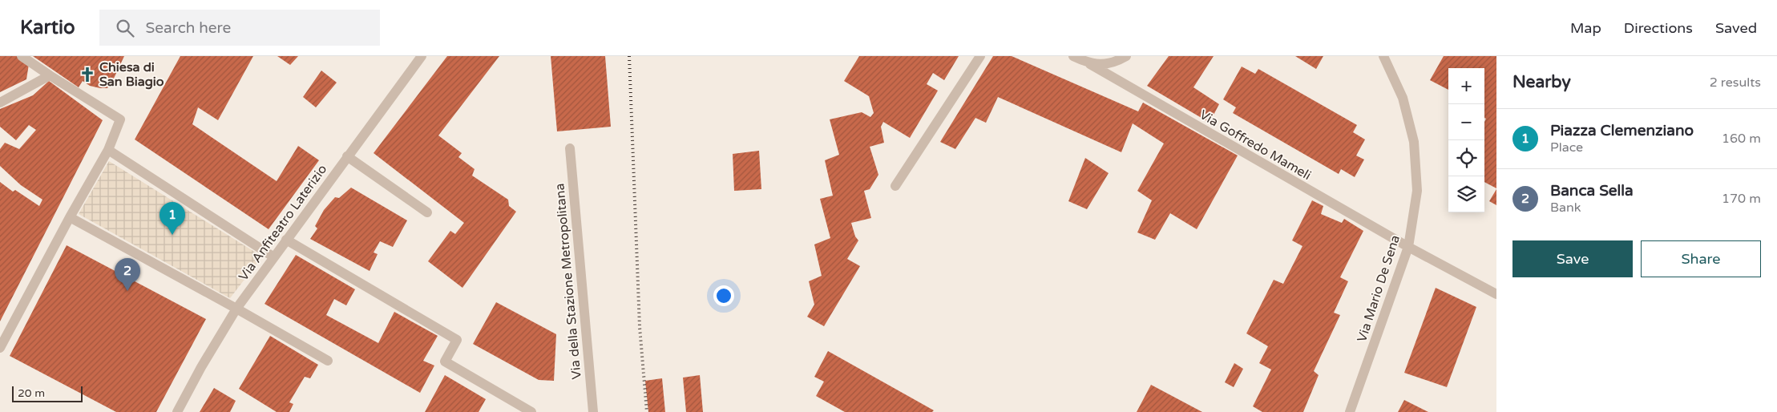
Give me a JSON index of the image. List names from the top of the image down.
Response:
{
  "streets": {
    "street": [
      "Via Goffredo Mameli",
      "Via Anfiteatro Laterizio",
      "Via della Stazione Metropolitana",
      "Via Mario De Sena"
    ]
  },
  "crossings": [
    ["Via Goffredo Mameli", "Via Mario De Sena"]
  ],
  "places": {
    "church": ["Chiesa di San Biagio"]
  },
  "scale_bar": "20 m",
  "page": {
    "header": "Kartio",
    "search": "Search here",
    "nav": ["Map", "Directions", "Saved"],
    "heading": ["Nearby", "2 results"],
    "map_buttons": ["+", "−"],
    "list": [
      {
        "mark": "1",
        "name": "Piazza Clemenziano",
        "note": "Place",
        "value": "160 m"
      },
      {
        "mark": "2",
        "name": "Banca Sella",
        "note": "Bank",
        "value": "170 m"
      }
    ],
    "pins": ["1", "2"],
    "buttons": ["Save", "Share"],
    "scale": "20 m"
  }
}
